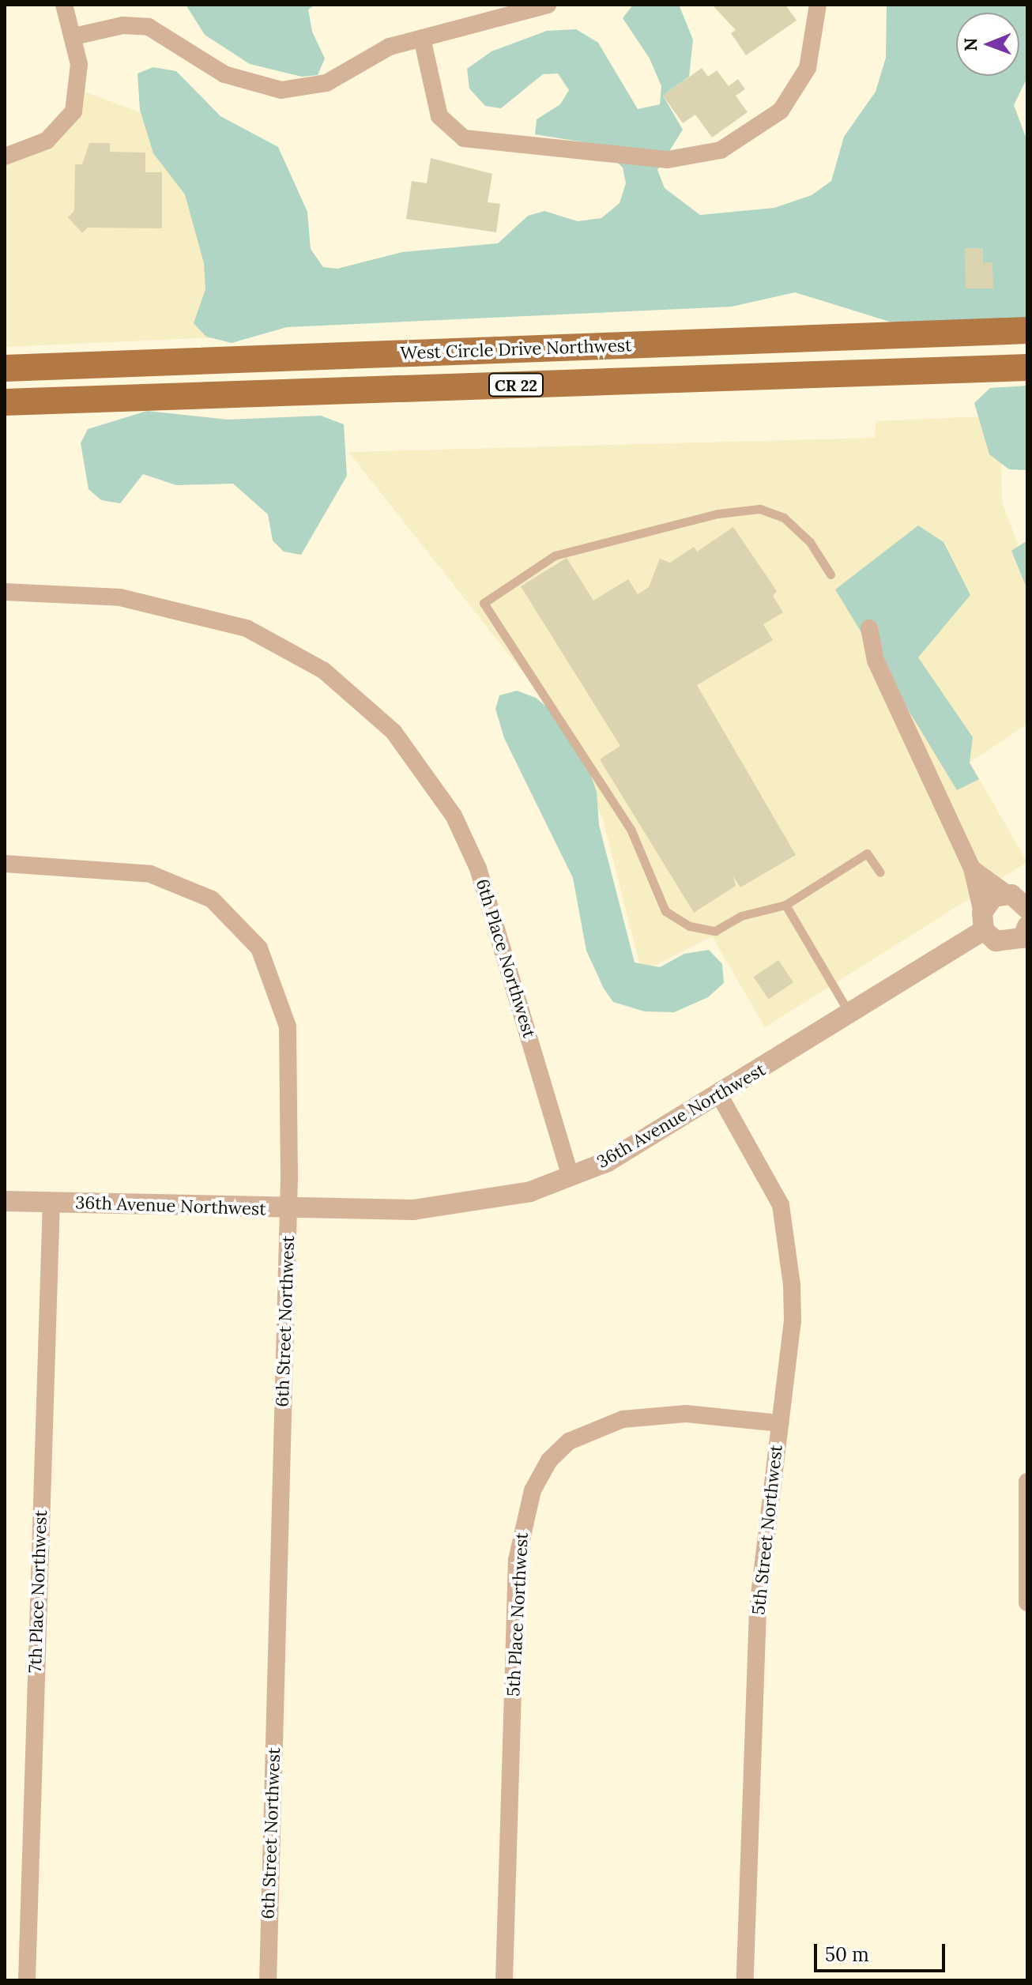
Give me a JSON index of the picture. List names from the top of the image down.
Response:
{
  "streets": {
    "main road": ["West Circle Drive Northwest", "CR 22"],
    "street": [
      "6th Place Northwest",
      "36th Avenue Northwest",
      "6th Street Northwest",
      "5th Street Northwest",
      "7th Place Northwest",
      "5th Place Northwest"
    ]
  },
  "crossings": [
    ["6th Place Northwest", "36th Avenue Northwest"],
    ["36th Avenue Northwest", "6th Street Northwest"],
    ["36th Avenue Northwest", "5th Street Northwest"],
    ["36th Avenue Northwest", "7th Place Northwest"],
    ["5th Street Northwest", "5th Place Northwest"]
  ],
  "scale_bar": "50 m",
  "north": "left"
}
